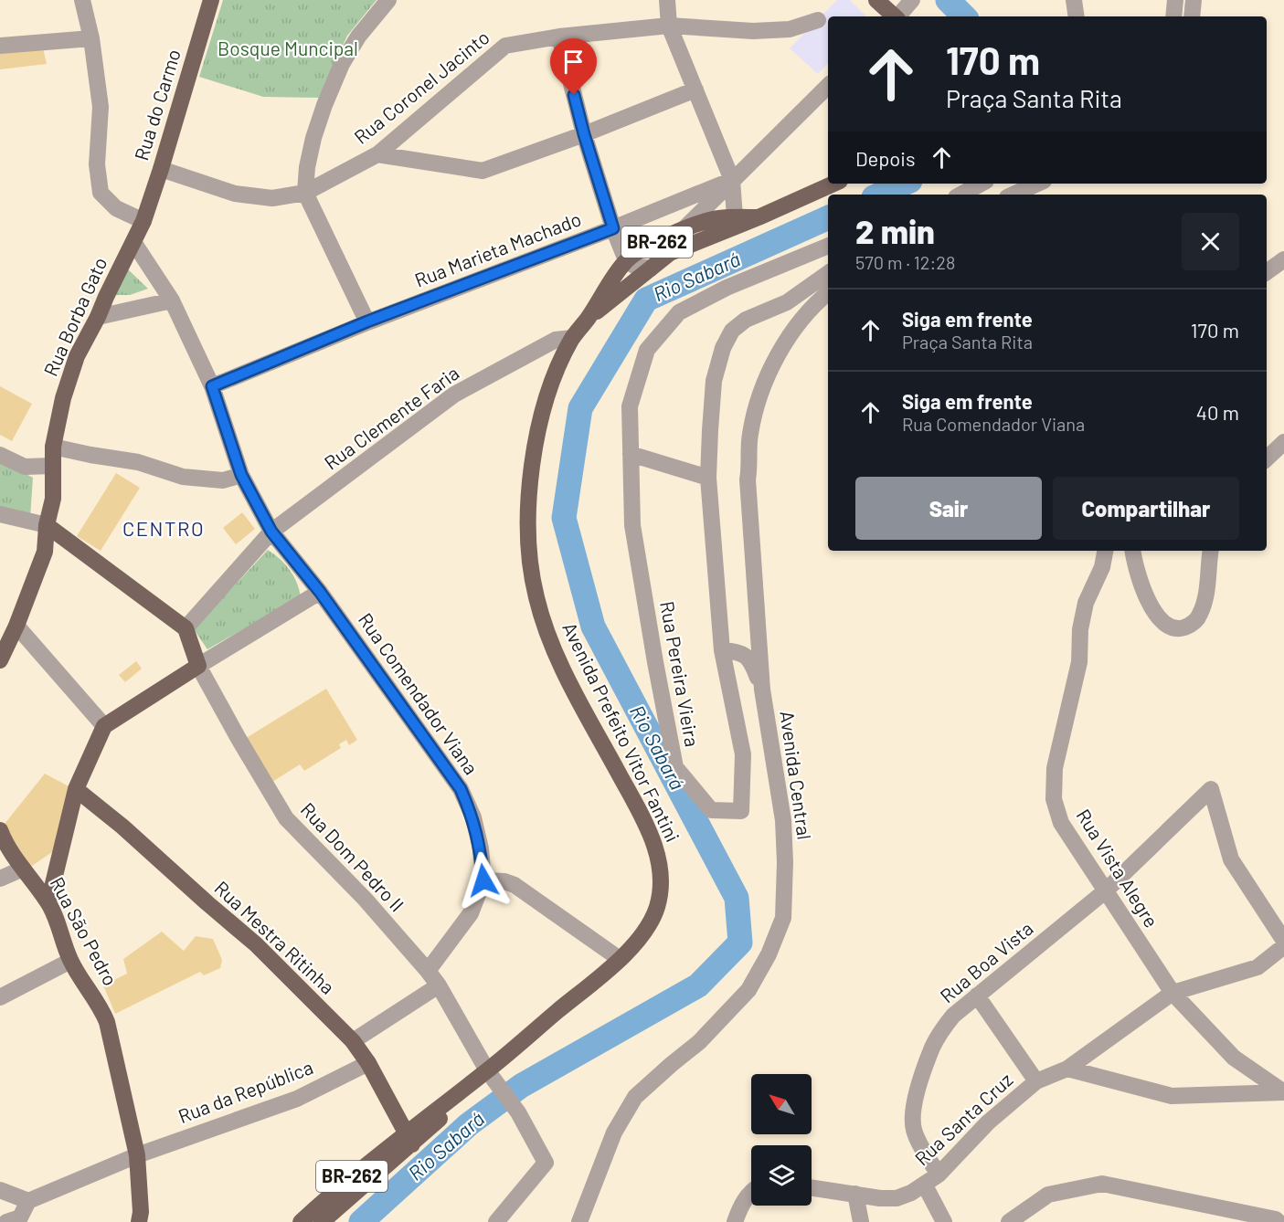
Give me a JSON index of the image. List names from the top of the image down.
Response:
{
  "streets": {
    "main road": [
      "Rua do Carmo",
      "BR-262",
      "Rua Borba Gato",
      "Avenida Prefeito Vitor Fantini",
      "Rua São Pedro",
      "Rua Mestra Ritinha"
    ],
    "street": [
      "Rua Coronel Jacinto",
      "Rua Marieta Machado",
      "Rua Clemente Faria",
      "Rua Pereira Vieira",
      "Rua Comendador Viana",
      "Avenida Central",
      "Rua Dom Pedro II",
      "Rua Vista Alegre",
      "Rua Boa Vista",
      "Rua da República",
      "Rua Santa Cruz"
    ]
  },
  "crossings": [
    ["Rua Coronel Jacinto", "Rua do Carmo"],
    ["Rua do Carmo", "Rua Borba Gato"],
    ["Rua Clemente Faria", "Rua Comendador Viana"],
    ["Rua Clemente Faria", "Avenida Prefeito Vitor Fantini"],
    ["Rua Comendador Viana", "Rua Dom Pedro II"],
    ["Avenida Prefeito Vitor Fantini", "Rua Dom Pedro II"],
    ["Avenida Prefeito Vitor Fantini", "Rua Mestra Ritinha"],
    ["Rua Vista Alegre", "Rua Boa Vista"],
    ["Rua Vista Alegre", "Rua Santa Cruz"],
    ["Rua São Pedro", "Rua da República"],
    ["Rua Mestra Ritinha", "Rua da República"],
    ["Rua Boa Vista", "Rua Santa Cruz"]
  ],
  "districts": ["CENTRO"],
  "water": ["Rio Sabará"],
  "parks": ["Bosque Muncipal"],
  "north": "top left",
  "page": {
    "turn": ["170 m", "Praça Santa Rita"],
    "then": "Depois",
    "heading": ["2 min", "570 m · 12:28"],
    "list": [
      {
        "name": "Siga em frente",
        "note": "Praça Santa Rita",
        "value": "170 m"
      },
      {
        "name": "Siga em frente",
        "note": "Rua Comendador Viana",
        "value": "40 m"
      }
    ],
    "buttons": ["Sair", "Compartilhar"]
  }
}
